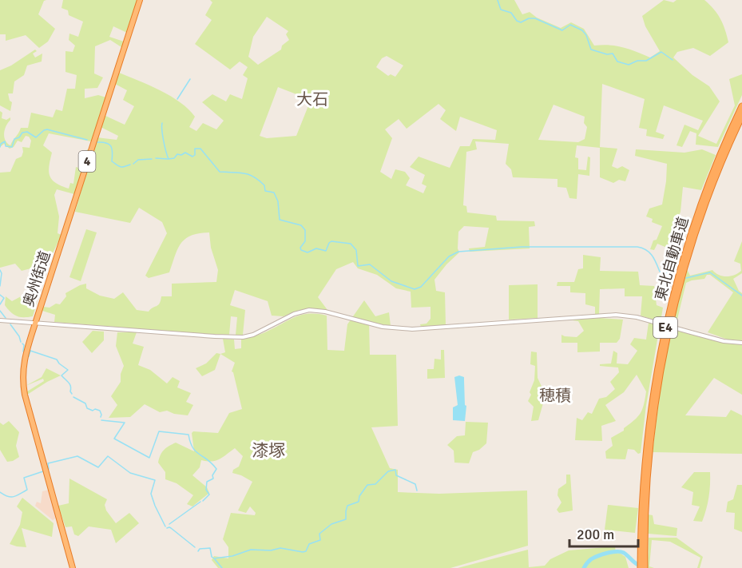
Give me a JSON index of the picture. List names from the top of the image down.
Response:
{
  "streets": {
    "highway": [
      "4",
      "東北自動車道",
      "奥州街道",
      "E4"
    ]
  },
  "districts": ["大石", "穂積", "漆塚"],
  "scale_bar": "200 m"
}
